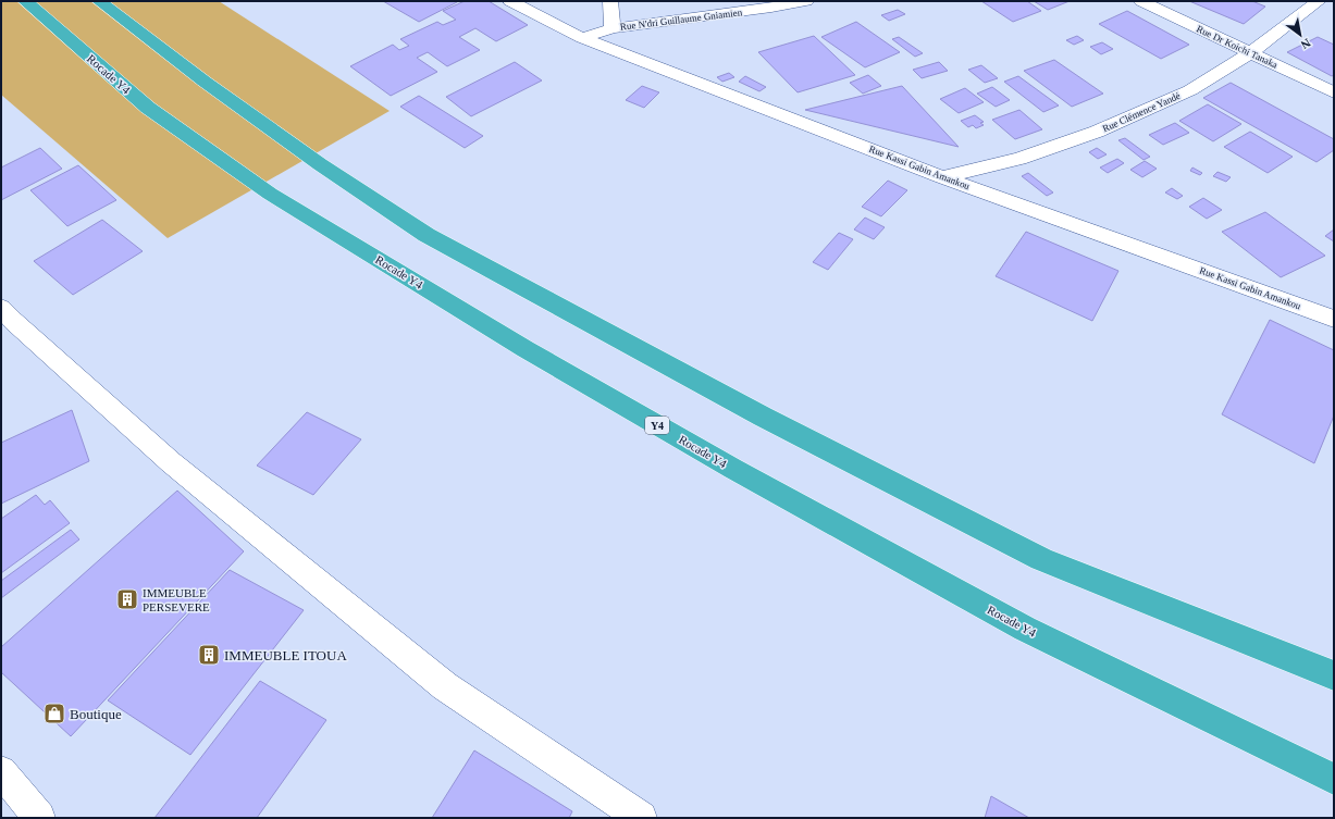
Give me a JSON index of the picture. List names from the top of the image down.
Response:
{
  "streets": {
    "highway": ["Rocade Y4", "Y4"],
    "street": [
      "Rue N'dri Guillaume Gniamien",
      "Rue Dr Koichi Tanaka",
      "Rue Clémence Yandé",
      "Rue Kassi Gabin Amankou"
    ]
  },
  "crossings": [
    ["Rue N'dri Guillaume Gniamien", "Rue Kassi Gabin Amankou"],
    ["Rue Dr Koichi Tanaka", "Rue Clémence Yandé"],
    ["Rue Clémence Yandé", "Rue Kassi Gabin Amankou"]
  ],
  "places": {
    "building": ["IMMEUBLE PERSEVERE", "IMMEUBLE ITOUA"],
    "shop": ["Boutique"]
  },
  "north": "bottom right"
}
